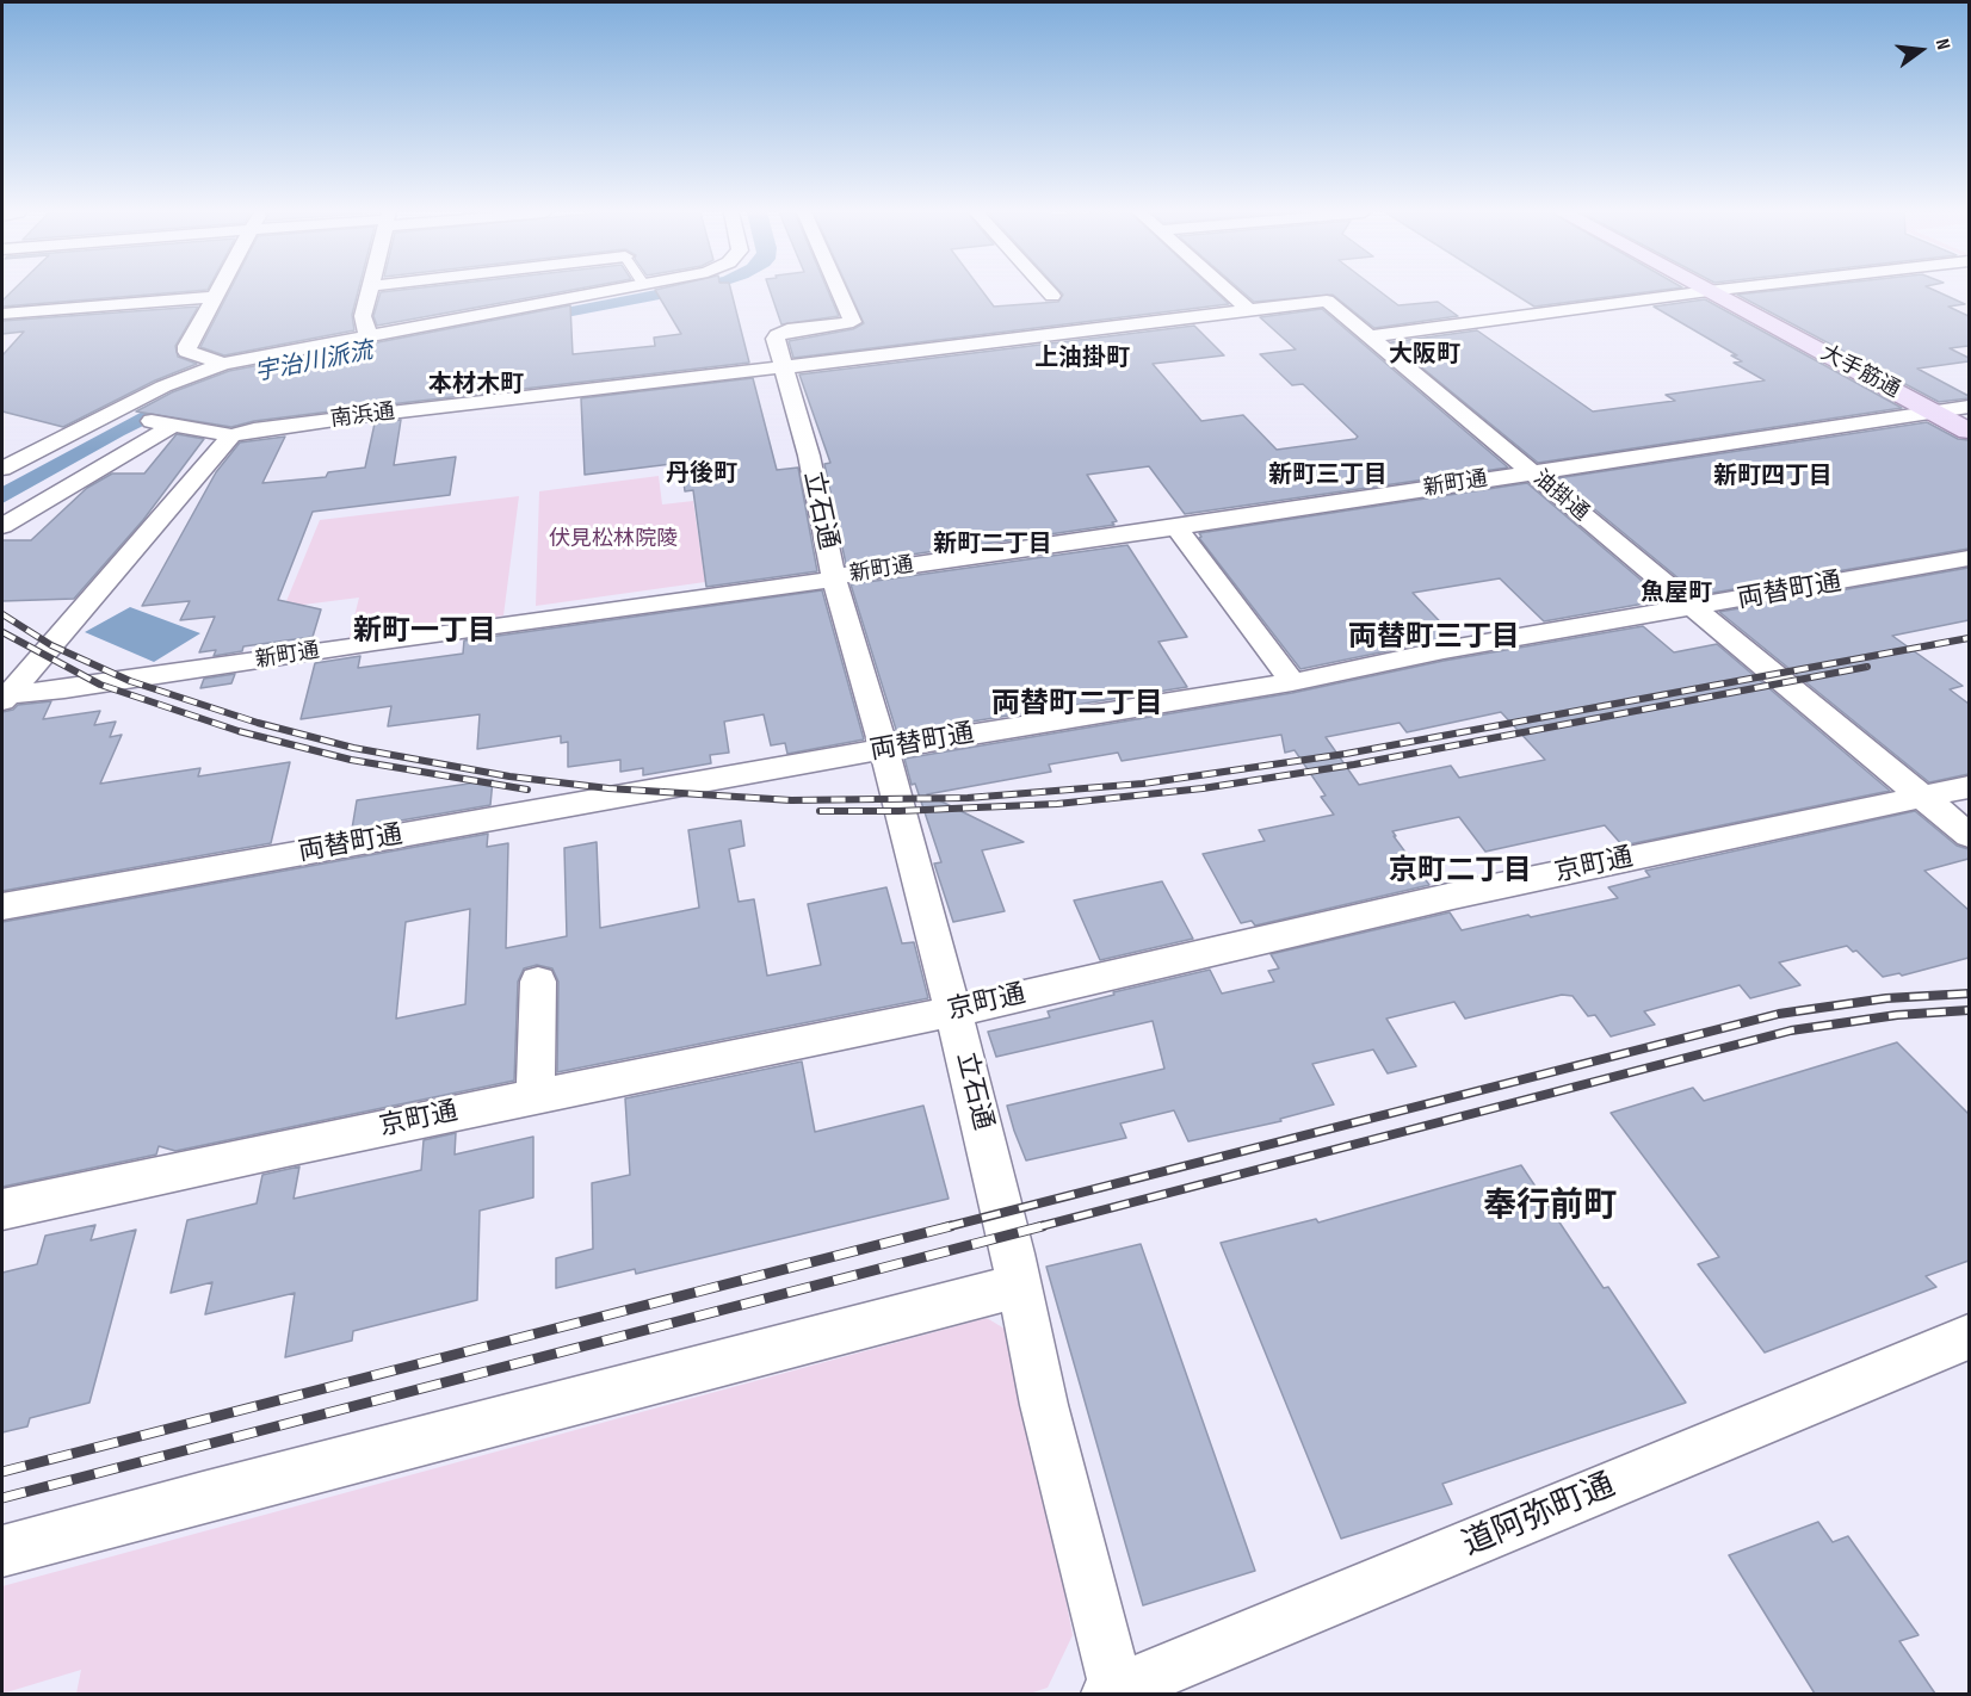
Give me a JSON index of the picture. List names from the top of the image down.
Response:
{
  "streets": {
    "main road": ["大手筋通"],
    "street": [
      "南浜通",
      "新町通",
      "油掛通",
      "立石通",
      "両替町通",
      "京町通",
      "道阿弥町通"
    ]
  },
  "crossings": [
    ["大手筋通", "新町通"],
    ["南浜通", "油掛通"],
    ["南浜通", "立石通"],
    ["新町通", "油掛通"],
    ["新町通", "立石通"],
    ["油掛通", "両替町通"],
    ["油掛通", "京町通"],
    ["立石通", "両替町通"],
    ["立石通", "京町通"],
    ["立石通", "道阿弥町通"]
  ],
  "districts": [
    "大阪町",
    "上油掛町",
    "本材木町",
    "丹後町",
    "新町三丁目",
    "新町四丁目",
    "新町二丁目",
    "魚屋町",
    "新町一丁目",
    "両替町三丁目",
    "両替町二丁目",
    "京町二丁目",
    "奉行前町"
  ],
  "water": ["宇治川派流"],
  "parks": ["伏見松林院陵"],
  "north": "right"
}
